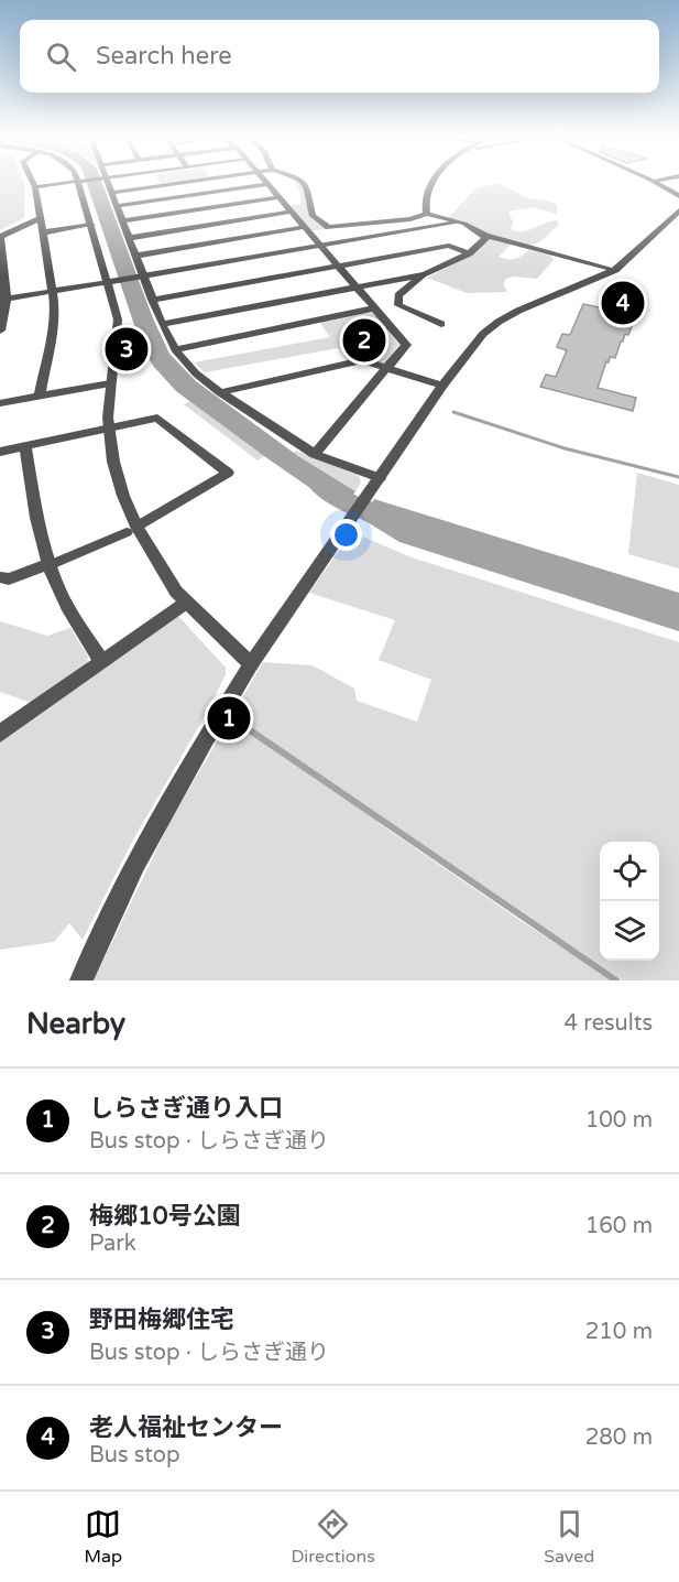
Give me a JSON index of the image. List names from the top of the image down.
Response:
{
  "page": {
    "search": "Search here",
    "pins": [
      "4",
      "2",
      "3",
      "1"
    ],
    "heading": ["Nearby", "4 results"],
    "list": [
      {
        "mark": "1",
        "name": "しらさぎ通り入口",
        "note": "Bus stop · しらさぎ通り",
        "value": "100 m"
      },
      {
        "mark": "2",
        "name": "梅郷10号公園",
        "note": "Park",
        "value": "160 m"
      },
      {
        "mark": "3",
        "name": "野田梅郷住宅",
        "note": "Bus stop · しらさぎ通り",
        "value": "210 m"
      },
      {
        "mark": "4",
        "name": "老人福祉センター",
        "note": "Bus stop",
        "value": "280 m"
      }
    ],
    "nav": ["Map", "Directions", "Saved"]
  }
}
